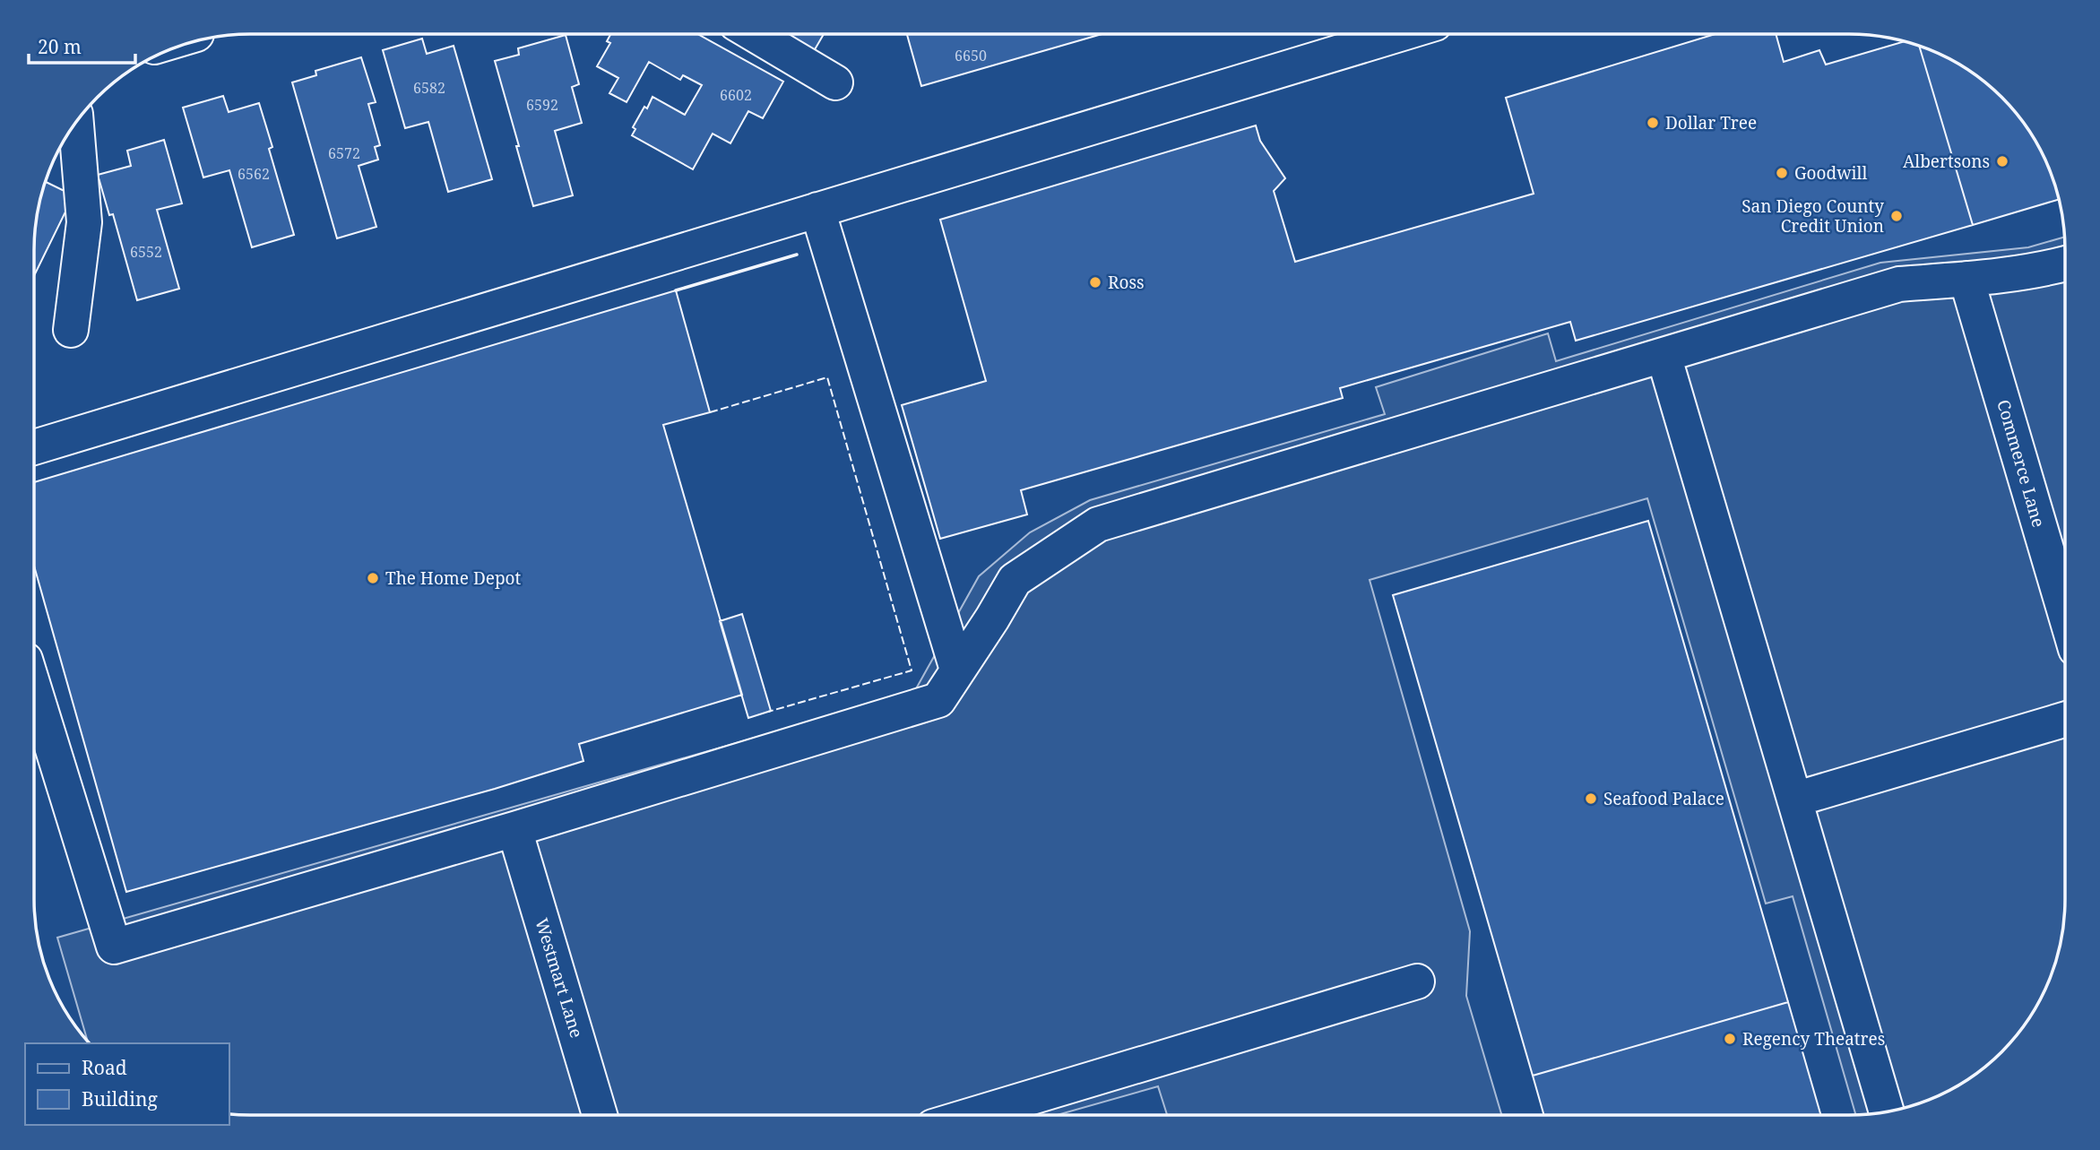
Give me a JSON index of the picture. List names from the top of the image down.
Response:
{
  "streets": {
    "street": ["Commerce Lane", "Westmart Lane"]
  },
  "places": [
    "Dollar Tree",
    "Albertsons",
    "Goodwill",
    "San Diego County Credit Union",
    "Ross",
    "The Home Depot",
    "Seafood Palace",
    "Regency Theatres"
  ],
  "house_numbers": [
    "6650",
    "6582",
    "6602",
    "6592",
    "6572",
    "6562",
    "6552"
  ],
  "legend": ["Road", "Building"],
  "scale_bar": "20 m"
}
